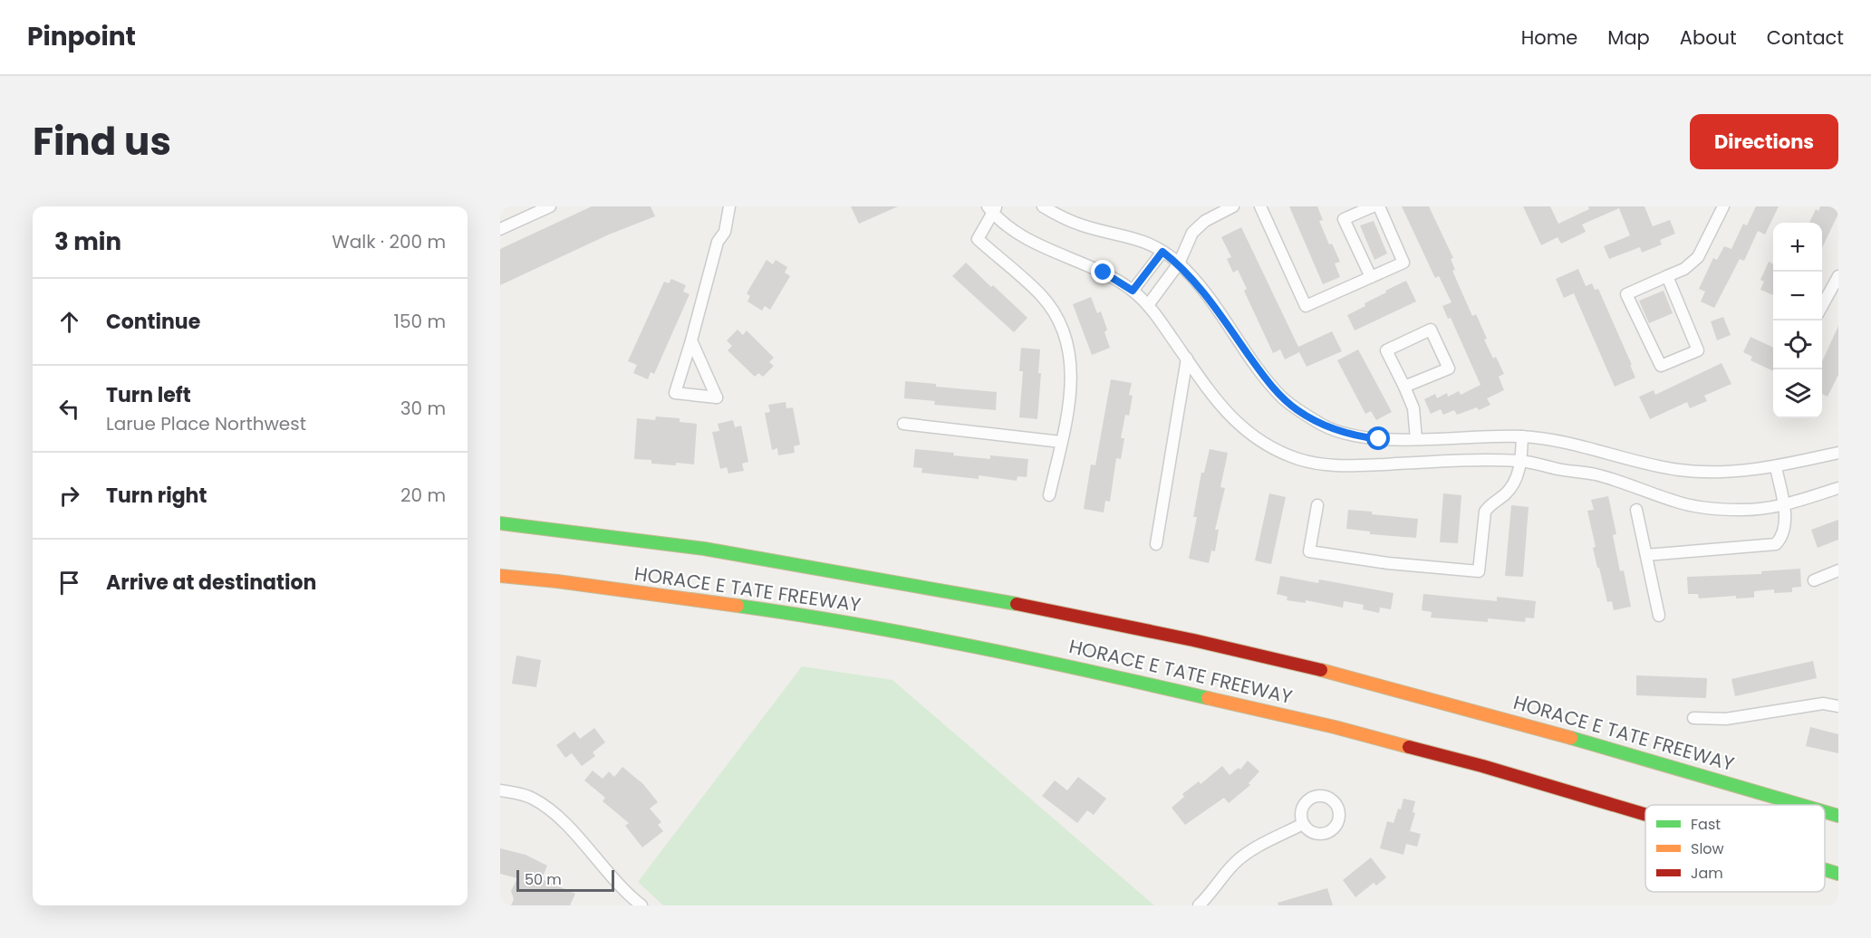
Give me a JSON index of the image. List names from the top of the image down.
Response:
{
  "streets": {
    "highway": ["HORACE E TATE FREEWAY"]
  },
  "legend": ["Fast", "Slow", "Jam"],
  "scale_bar": "50 m",
  "page": {
    "header": "Pinpoint",
    "nav": [
      "Home",
      "Map",
      "About",
      "Contact"
    ],
    "title": "Find us",
    "buttons": "Directions",
    "heading": ["3 min", "Walk · 200 m"],
    "map_buttons": ["+", "−"],
    "list": [
      ["Continue", "150 m"],
      ["Turn left", "Larue Place Northwest", "30 m"],
      ["Turn right", "20 m"],
      "Arrive at destination"
    ],
    "scale": "50 m"
  }
}
